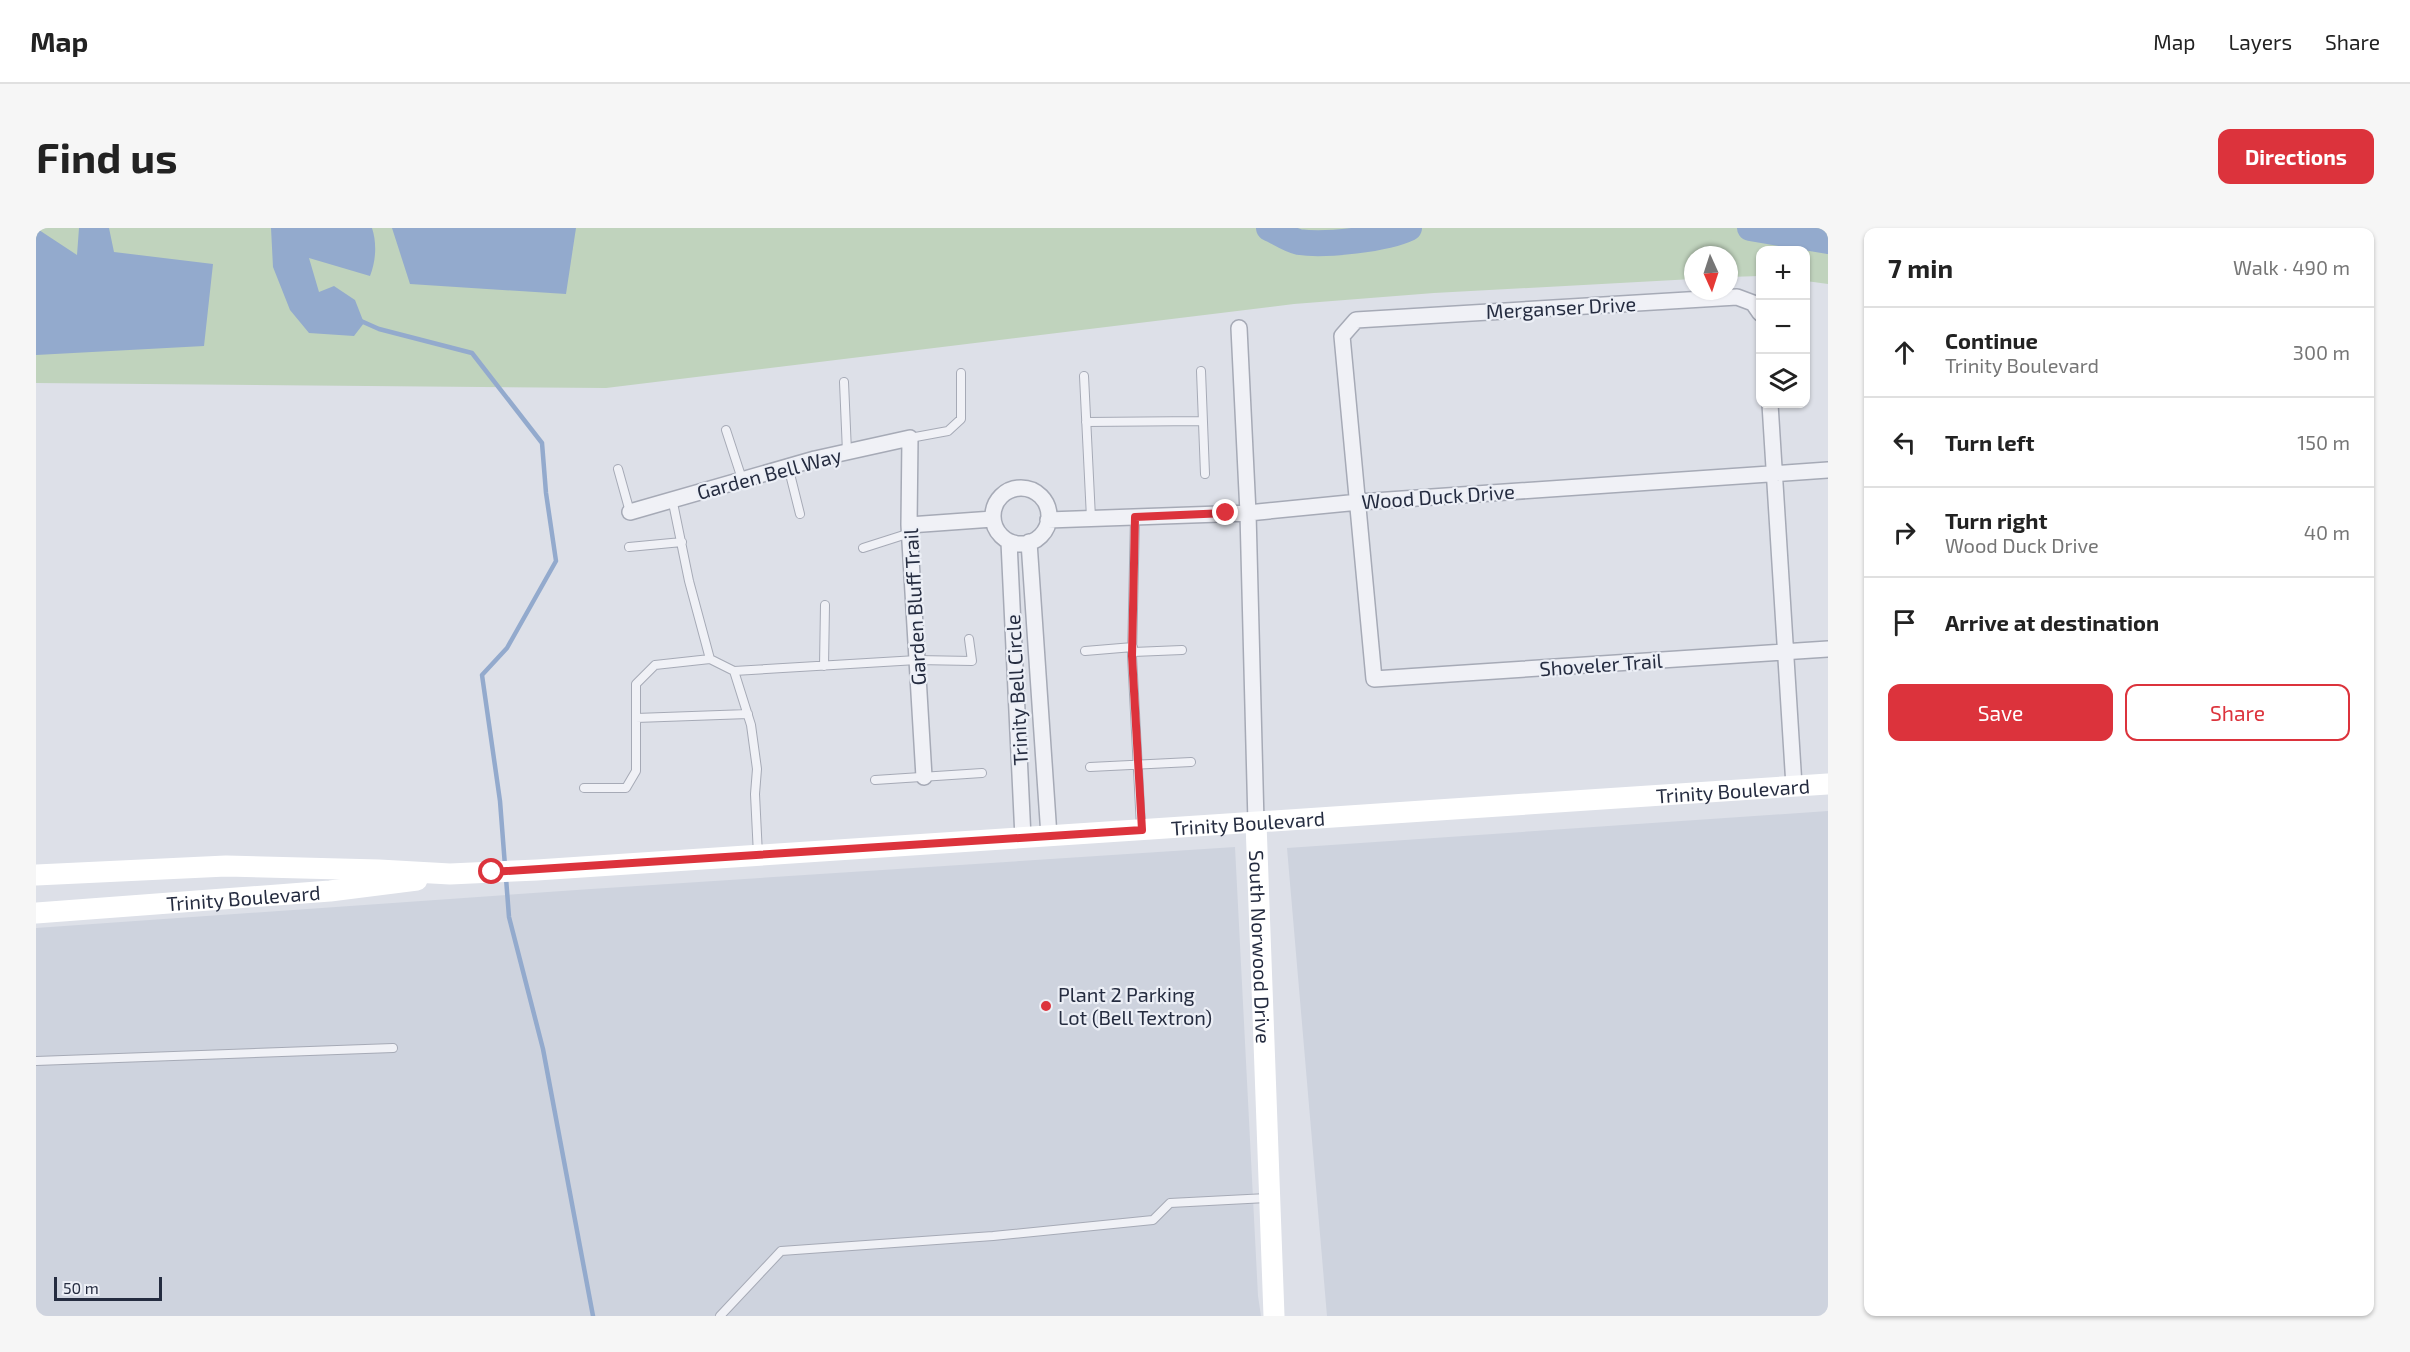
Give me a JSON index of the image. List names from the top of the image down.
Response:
{
  "streets": {
    "main road": ["Trinity Boulevard", "South Norwood Drive"],
    "street": [
      "Merganser Drive",
      "Garden Bell Way",
      "Wood Duck Drive",
      "Garden Bluff Trail",
      "Shoveler Trail",
      "Trinity Bell Circle"
    ]
  },
  "crossings": [
    ["Merganser Drive", "Wood Duck Drive"],
    ["Merganser Drive", "Shoveler Trail"],
    ["Garden Bell Way", "Garden Bluff Trail"],
    ["Wood Duck Drive", "Shoveler Trail"],
    ["Wood Duck Drive", "Trinity Bell Circle"],
    ["Wood Duck Drive", "South Norwood Drive"],
    ["Trinity Bell Circle", "Trinity Boulevard"],
    ["Trinity Boulevard", "South Norwood Drive"]
  ],
  "places": ["Plant 2 Parking Lot (Bell Textron)"],
  "scale_bar": "50 m",
  "north": "bottom",
  "page": {
    "header": "Map",
    "nav": ["Map", "Layers", "Share"],
    "buttons": [
      "Directions",
      ["Save", "Share"]
    ],
    "title": "Find us",
    "heading": ["7 min", "Walk · 490 m"],
    "map_buttons": ["+", "−"],
    "list": [
      ["Continue", "Trinity Boulevard", "300 m"],
      ["Turn left", "150 m"],
      ["Turn right", "Wood Duck Drive", "40 m"],
      "Arrive at destination"
    ],
    "scale": "50 m"
  }
}
